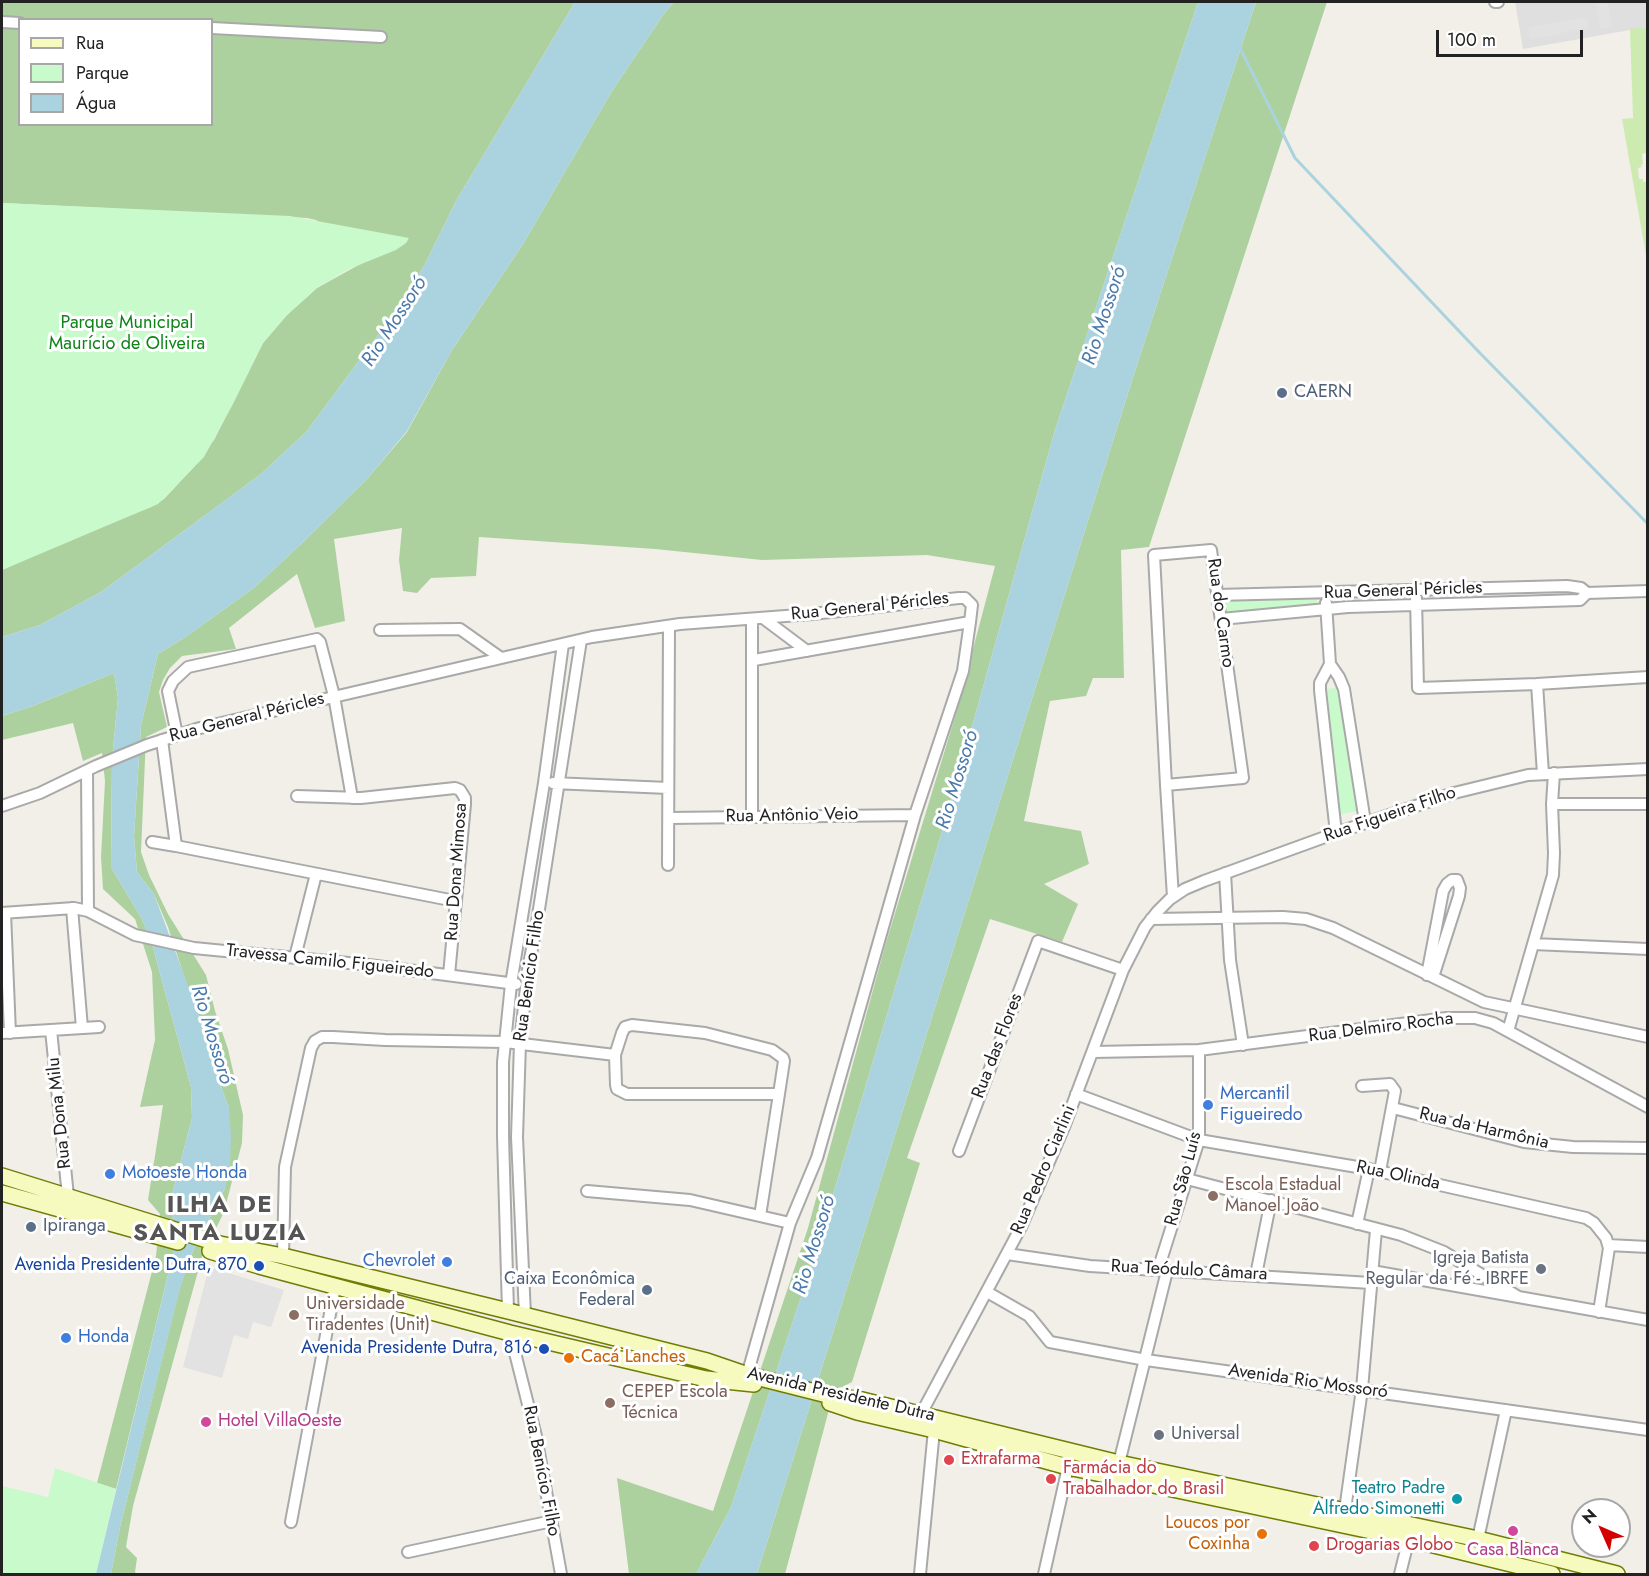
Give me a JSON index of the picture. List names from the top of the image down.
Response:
{
  "streets": {
    "main road": ["Avenida Presidente Dutra"],
    "street": [
      "Rua General Péricles",
      "Rua do Carmo",
      "Rua Figueira Filho",
      "Rua Antônio Veio",
      "Rua Dona Mimosa",
      "Travessa Camilo Figueiredo",
      "Rua Benício Filho",
      "Rua Delmiro Rocha",
      "Rua das Flores",
      "Rua Dona Milu",
      "Rua da Harmônia",
      "Rua Pedro Ciarlini",
      "Rua Olinda",
      "Rua São Luís",
      "Rua Teódulo Câmara",
      "Avenida Rio Mossoró"
    ]
  },
  "crossings": [
    ["Rua General Péricles", "Rua do Carmo"],
    ["Rua General Péricles", "Rua Benício Filho"],
    ["Rua do Carmo", "Rua Figueira Filho"],
    ["Rua Figueira Filho", "Rua Pedro Ciarlini"],
    ["Rua Dona Mimosa", "Travessa Camilo Figueiredo"],
    ["Travessa Camilo Figueiredo", "Rua Benício Filho"],
    ["Rua Benício Filho", "Avenida Presidente Dutra"],
    ["Rua Delmiro Rocha", "Rua Pedro Ciarlini"],
    ["Rua Delmiro Rocha", "Rua São Luís"],
    ["Rua das Flores", "Rua Pedro Ciarlini"],
    ["Rua Dona Milu", "Avenida Presidente Dutra"],
    ["Rua Pedro Ciarlini", "Rua Olinda"],
    ["Rua Pedro Ciarlini", "Rua Teódulo Câmara"],
    ["Rua Pedro Ciarlini", "Avenida Rio Mossoró"],
    ["Rua Pedro Ciarlini", "Avenida Presidente Dutra"],
    ["Rua Olinda", "Rua São Luís"],
    ["Rua São Luís", "Rua Teódulo Câmara"],
    ["Rua São Luís", "Avenida Rio Mossoró"],
    ["Rua São Luís", "Avenida Presidente Dutra"]
  ],
  "districts": ["ILHA DE SANTA LUZIA"],
  "water": ["Rio Mossoró"],
  "parks": ["Parque Municipal Maurício de Oliveira"],
  "places": [
    "CAERN",
    "Mercantil Figueiredo",
    "Motoeste Honda",
    "Escola Estadual Manoel João",
    "Ipiranga",
    "Chevrolet",
    "Avenida Presidente Dutra, 870",
    "Igreja Batista Regular da Fé - IBRFE",
    "Caixa Econômica Federal",
    "Universidade Tiradentes (Unit)",
    "Honda",
    "Avenida Presidente Dutra, 816",
    "Cacá Lanches",
    "CEPEP Escola Técnica",
    "Hotel VillaOeste",
    "Universal",
    "Extrafarma",
    "Farmácia do Trabalhador do Brasil",
    "Teatro Padre Alfredo Simonetti",
    "Casa Blanca",
    "Loucos por Coxinha",
    "Drogarias Globo"
  ],
  "legend": ["Rua", "Parque", "Água"],
  "scale_bar": "100 m",
  "north": "top left"
}
